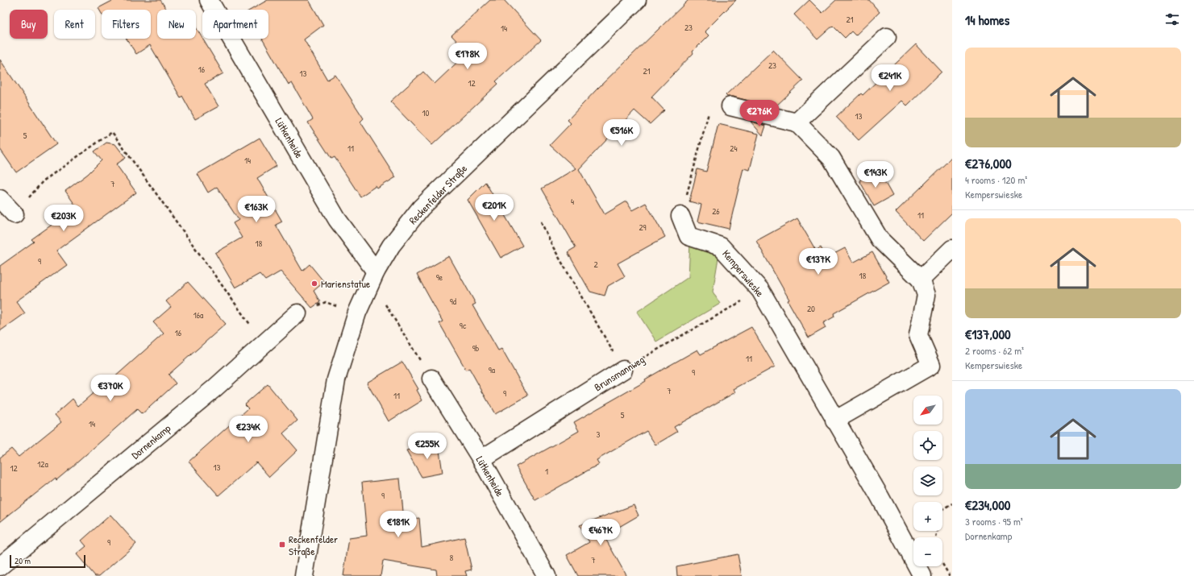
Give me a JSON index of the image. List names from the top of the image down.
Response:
{
  "streets": {
    "street": [
      "Lütkenheide",
      "Reckenfelder Straße",
      "Kemperswieske",
      "Brunsmannweg",
      "Dornenkamp"
    ]
  },
  "crossings": [
    ["Lütkenheide", "Reckenfelder Straße"],
    ["Lütkenheide", "Brunsmannweg"],
    ["Kemperswieske", "Brunsmannweg"]
  ],
  "places": {
    "other": ["Marienstatue"],
    "transit": ["Reckenfelder Straße"]
  },
  "house_numbers": [
    "21",
    "23",
    "14",
    "23",
    "16",
    "21",
    "13",
    "12",
    "10",
    "13",
    "5",
    "11",
    "24",
    "14",
    "7",
    "4",
    "26",
    "11",
    "29",
    "18",
    "9",
    "2",
    "18",
    "9e",
    "9d",
    "20",
    "16a",
    "9c",
    "16",
    "9b",
    "11",
    "9a",
    "9",
    "7",
    "9",
    "11",
    "5",
    "14",
    "3",
    "12a",
    "13",
    "12",
    "1",
    "9",
    "9",
    "8",
    "7"
  ],
  "scale_bar": "20 m",
  "north": "bottom left",
  "page": {
    "heading": "14 homes",
    "chip": [
      "Buy",
      "Rent",
      "Filters",
      "New",
      "Apartment"
    ],
    "list": [
      {
        "name": "€276,000",
        "note": "4 rooms · 120 m² · Kemperswieske"
      },
      {
        "name": "€137,000",
        "note": "2 rooms · 62 m² · Kemperswieske"
      },
      {
        "name": "€234,000",
        "note": "3 rooms · 95 m² · Dornenkamp"
      }
    ],
    "price": [
      "€178K",
      "€241K",
      "€276K",
      "€516K",
      "€143K",
      "€201K",
      "€163K",
      "€203K",
      "€137K",
      "€370K",
      "€234K",
      "€255K",
      "€181K",
      "€467K"
    ],
    "map_buttons": ["+", "−"],
    "scale": "20 m"
  }
}
